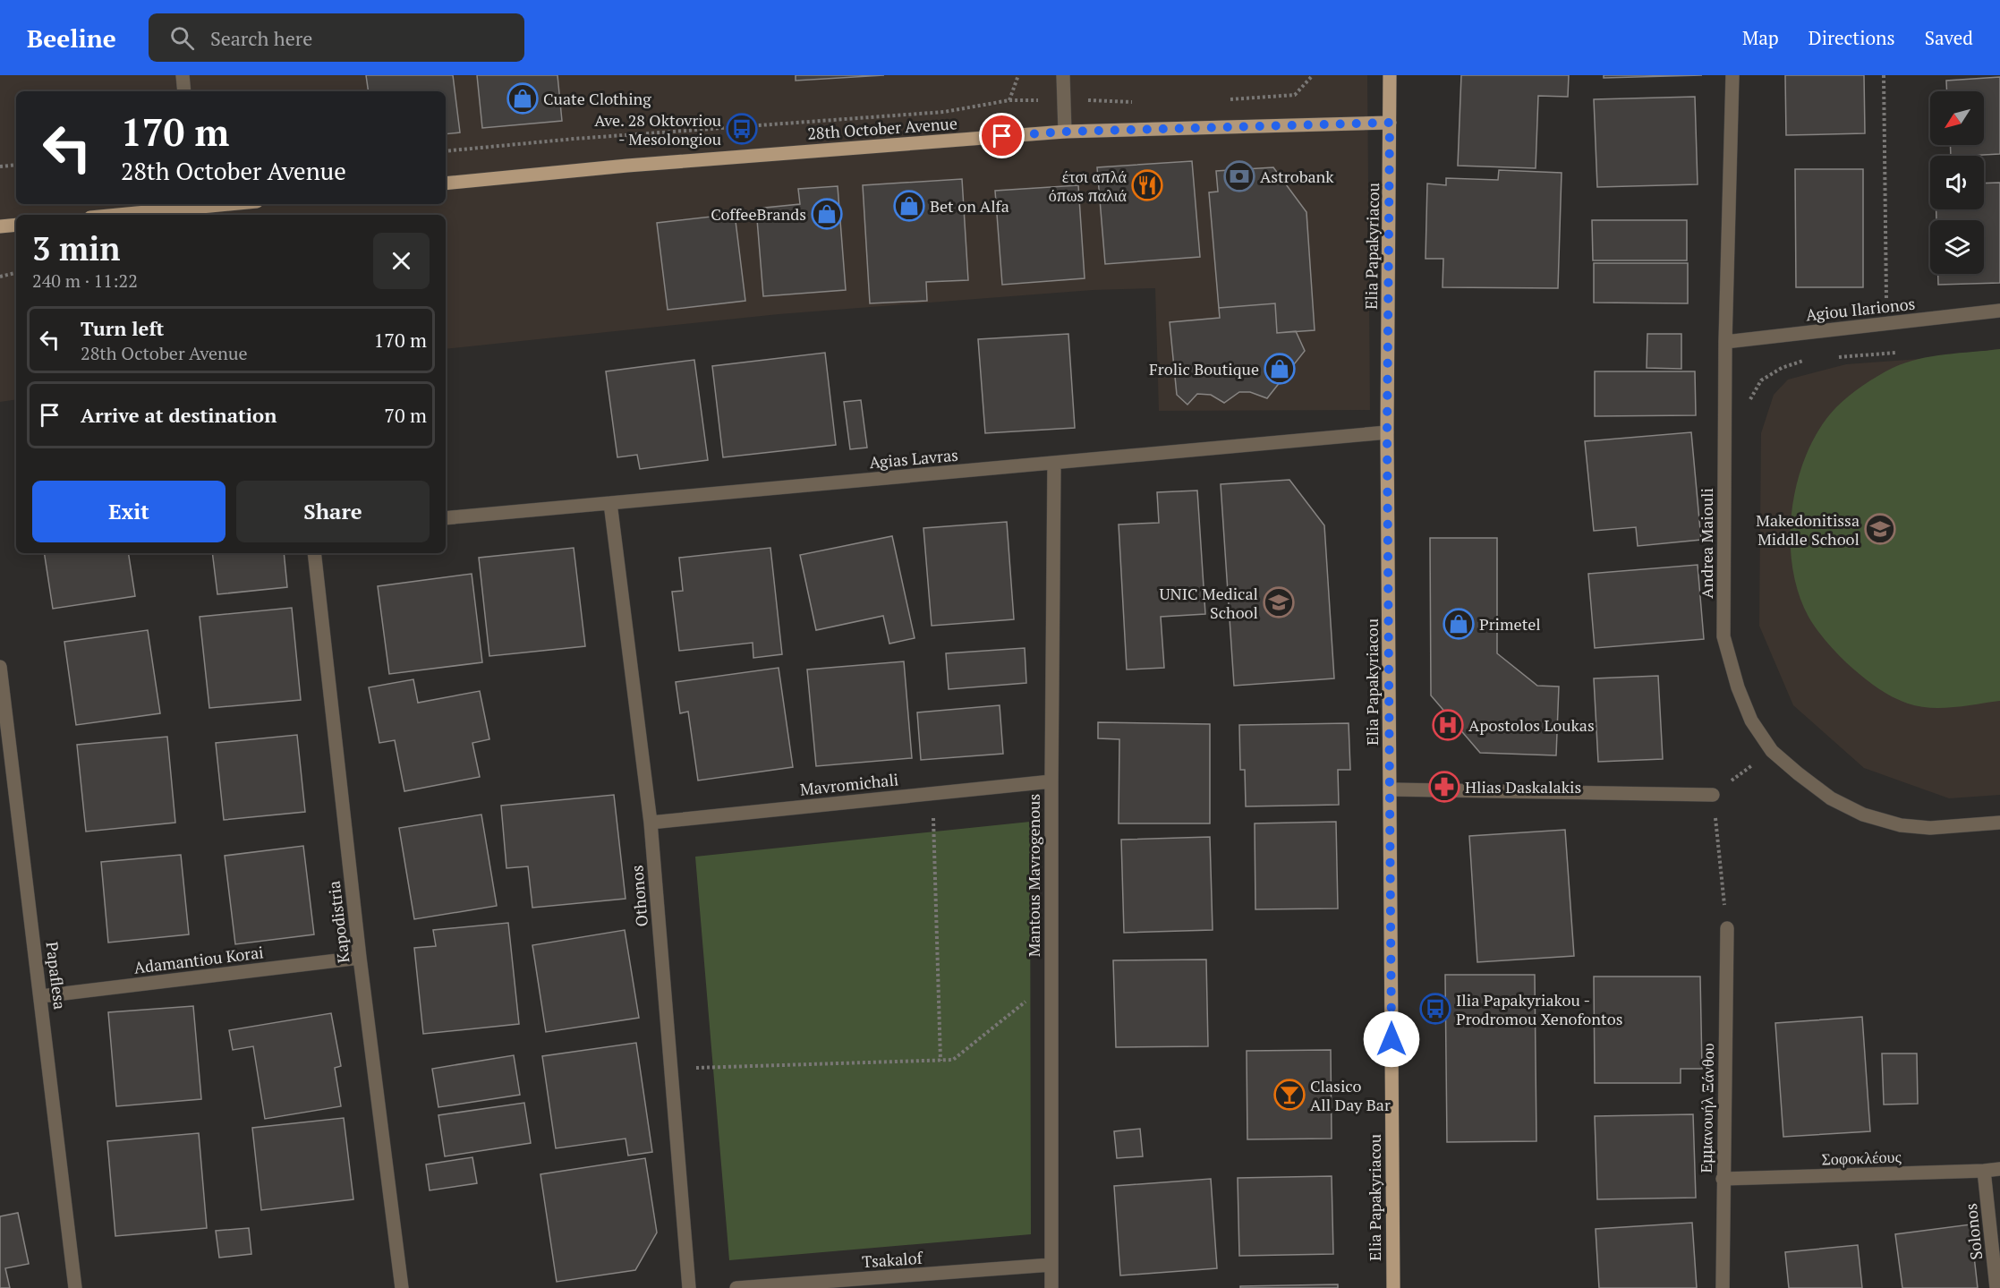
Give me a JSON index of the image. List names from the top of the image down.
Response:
{
  "streets": {
    "main road": ["28th October Avenue", "Elia Papakyriacou"],
    "street": [
      "Agiou Ilarionos",
      "Agias Lavras",
      "Andrea Maiouli",
      "Mavromichali",
      "Mantous Mavrogenous",
      "Othonos",
      "Kapodistria",
      "Adamantiou Korai",
      "Papaflesa",
      "Εμμανουήλ Ξάνθου",
      "Σοφοκλέους",
      "Solonos",
      "Tsakalof"
    ]
  },
  "crossings": [
    ["28th October Avenue", "Elia Papakyriacou"],
    ["Elia Papakyriacou", "Agias Lavras"],
    ["Agiou Ilarionos", "Andrea Maiouli"],
    ["Agias Lavras", "Mantous Mavrogenous"],
    ["Agias Lavras", "Othonos"],
    ["Mavromichali", "Mantous Mavrogenous"],
    ["Mavromichali", "Othonos"],
    ["Mantous Mavrogenous", "Tsakalof"],
    ["Kapodistria", "Adamantiou Korai"],
    ["Adamantiou Korai", "Papaflesa"],
    ["Εμμανουήλ Ξάνθου", "Σοφοκλέους"],
    ["Σοφοκλέους", "Solonos"]
  ],
  "places": {
    "shop": [
      "Cuate Clothing",
      "Bet on Alfa",
      "CoffeeBrands",
      "Frolic Boutique",
      "Primetel"
    ],
    "bus stop": ["Ave. 28 Oktovriou - Mesolongiou", "Ilia Papakyriakou - Prodromou Xenofontos"],
    "bank": ["Astrobank"],
    "restaurant": ["έτσι απλά όπωs παλιά"],
    "school or university": ["Makedonitissa Middle School", "UNIC Medical School"],
    "hospital": ["Apostolos Loukas"],
    "pharmacy": ["Hlias Daskalakis"],
    "bar": ["Clasico All Day Bar"]
  },
  "north": "bottom left",
  "page": {
    "header": "Beeline",
    "search": "Search here",
    "nav": ["Map", "Directions", "Saved"],
    "turn": ["170 m", "28th October Avenue"],
    "heading": ["3 min", "240 m · 11:22"],
    "list": [
      {
        "name": "Turn left",
        "note": "28th October Avenue",
        "value": "170 m"
      },
      {
        "name": "Arrive at destination",
        "value": "70 m"
      }
    ],
    "buttons": ["Exit", "Share"]
  }
}
